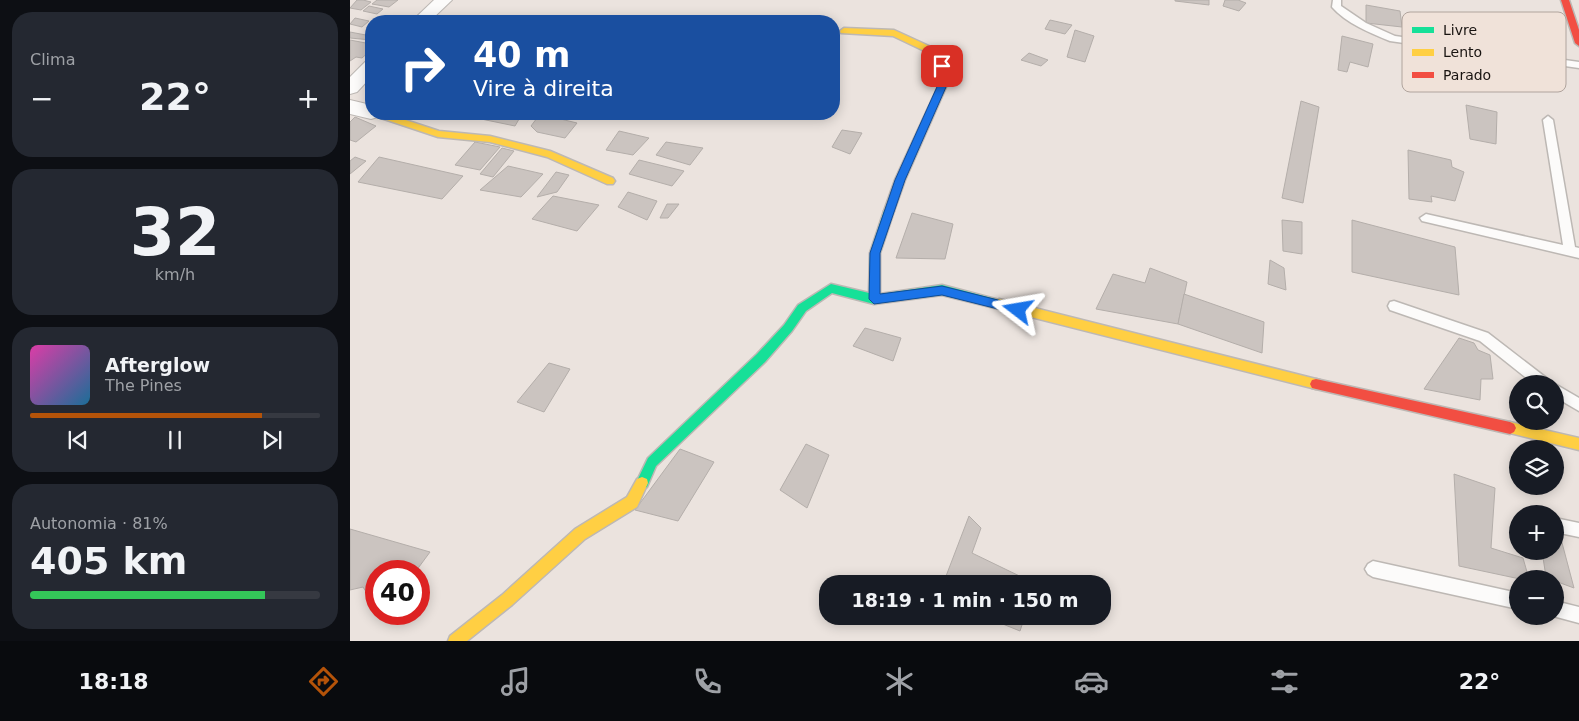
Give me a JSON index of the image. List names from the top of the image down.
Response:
{
  "legend": ["Livre", "Lento", "Parado"],
  "page": {
    "tile": [
      "Clima",
      ["32", "km/h"],
      ["Autonomia · 81%", "405 km"]
    ],
    "turn": ["40 m", "Vire à direita"],
    "heat": ["−", "22°", "+"],
    "song": ["Afterglow", "The Pines"],
    "map_buttons": ["+", "−"],
    "limit": "40",
    "trip": "18:19 · 1 min · 150 m",
    "tabs": ["18:18", "22°"]
  }
}
